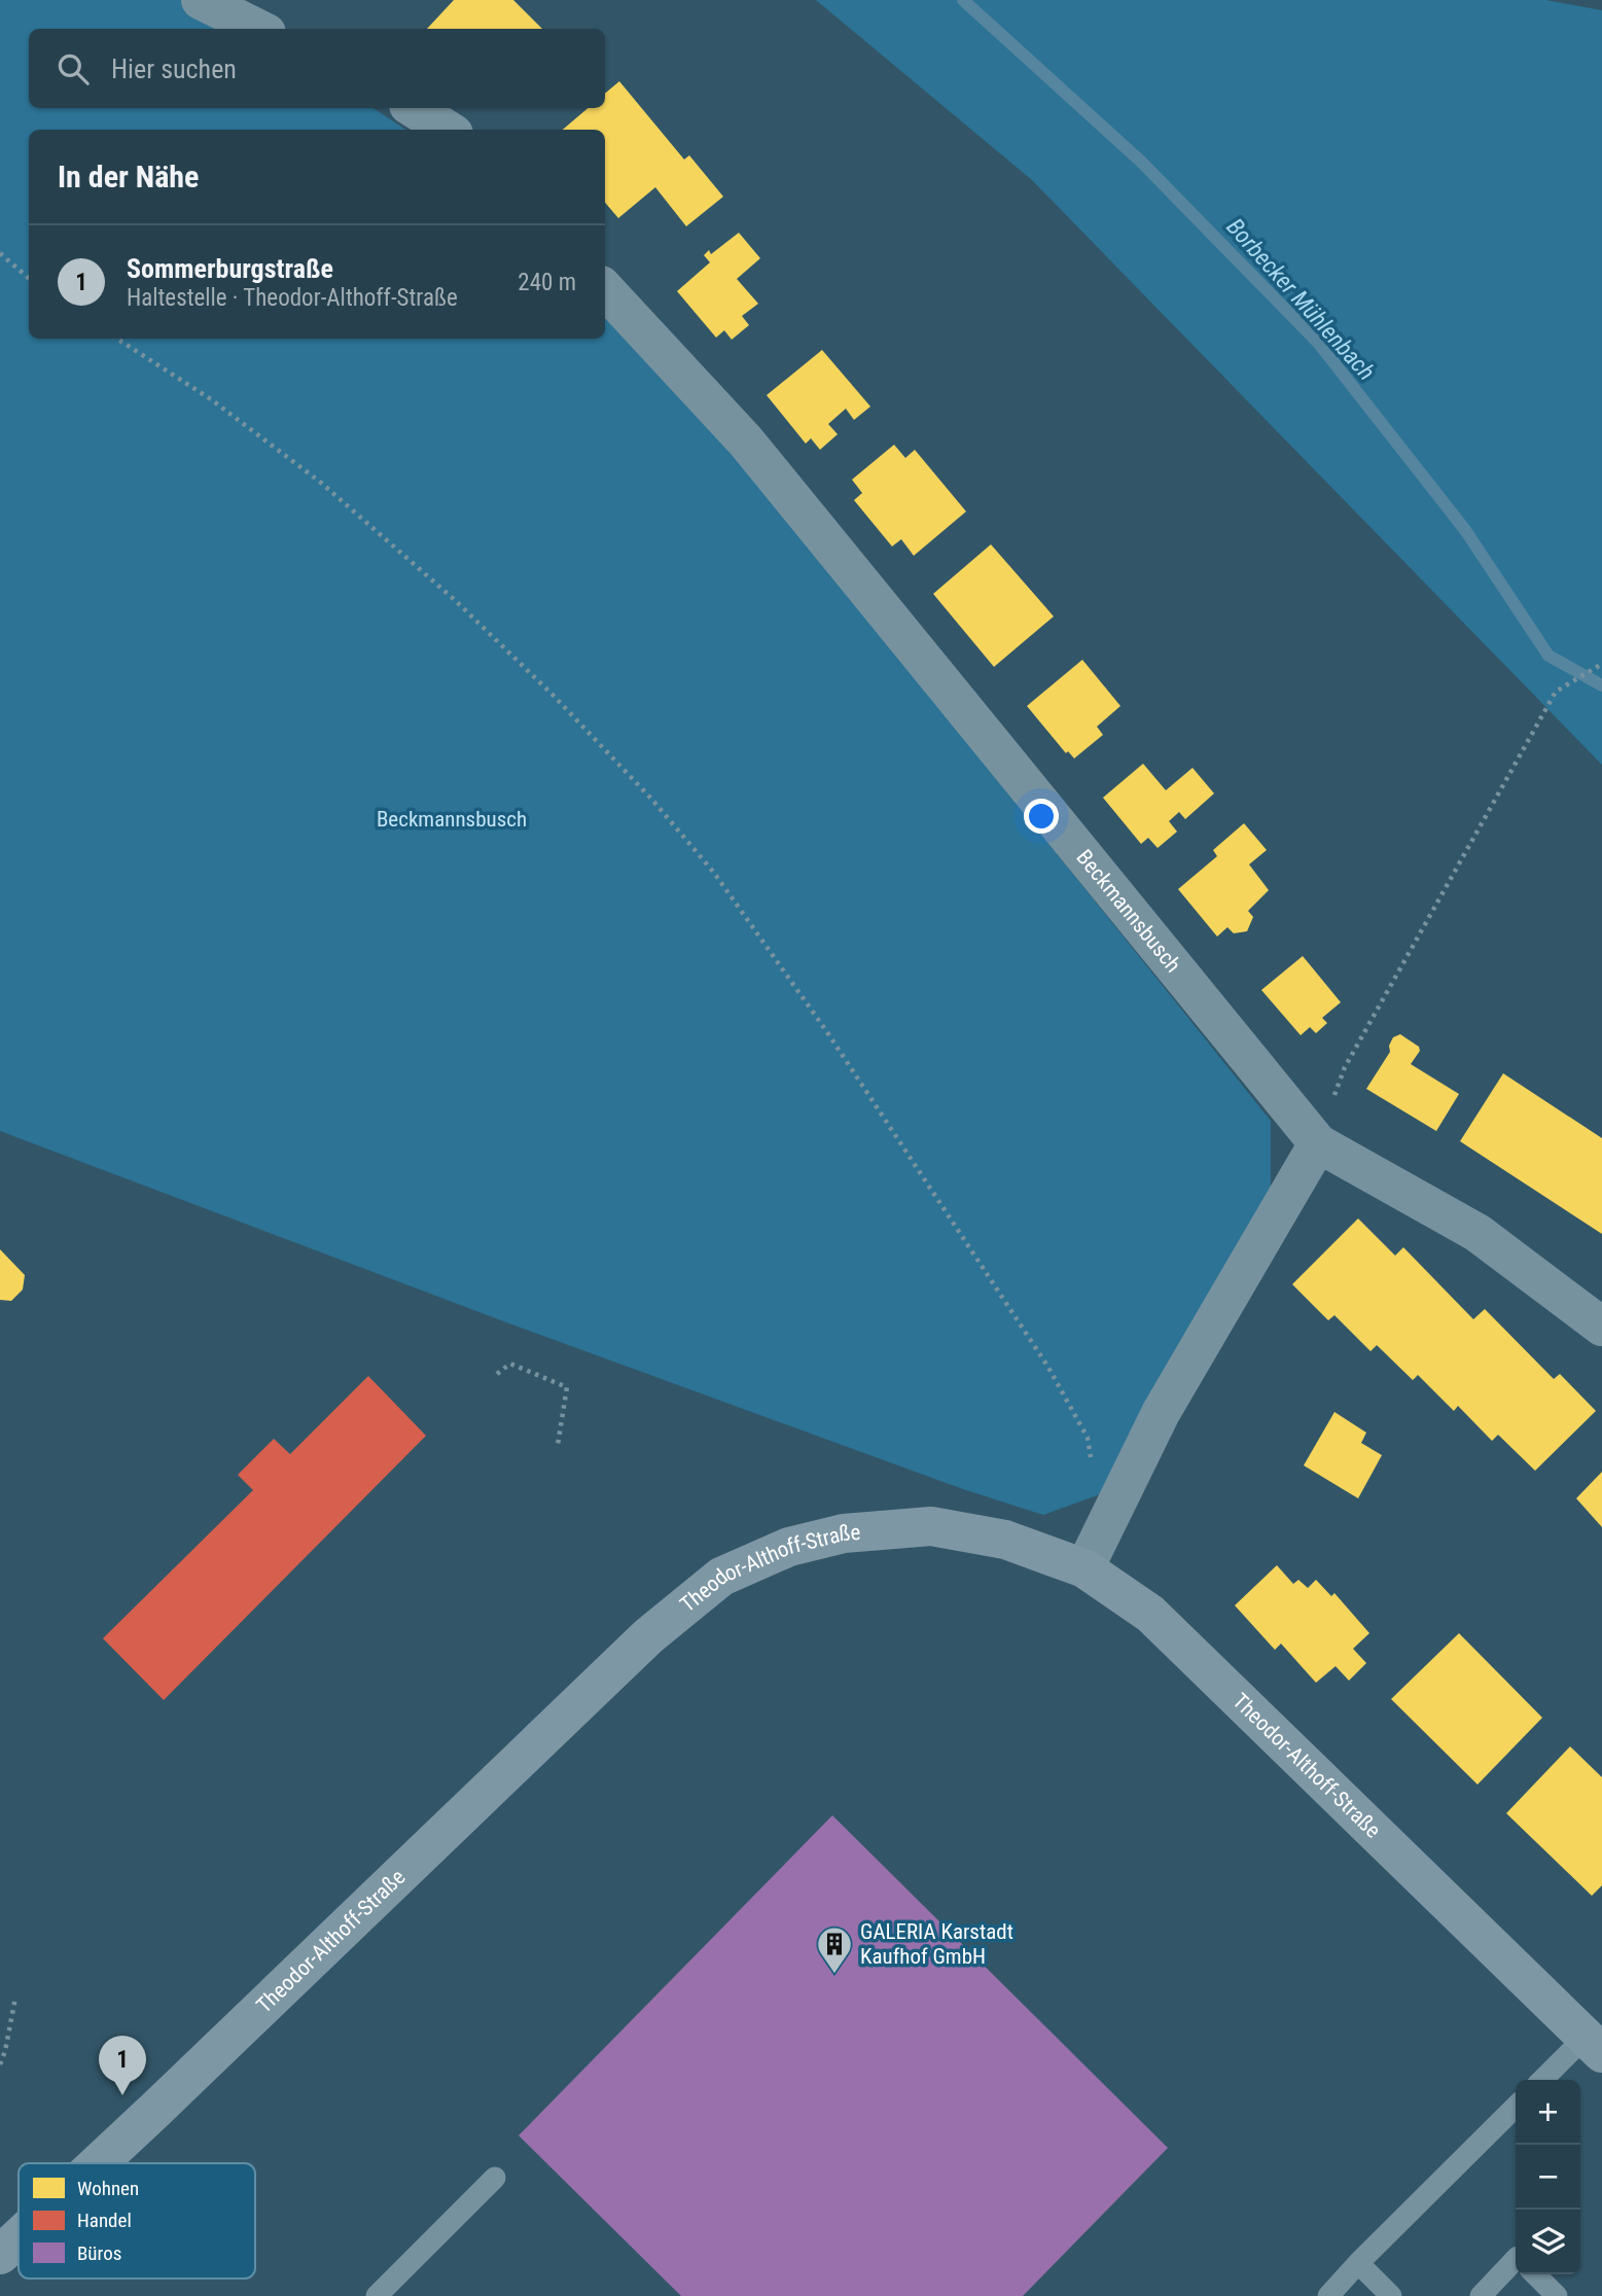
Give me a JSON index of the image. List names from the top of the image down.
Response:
{
  "streets": {
    "street": ["Beckmannsbusch", "Theodor-Althoff-Straße"]
  },
  "water": ["Borbecker Mühlenbach"],
  "parks": ["Beckmannsbusch"],
  "places": {
    "building": ["GALERIA Karstadt Kaufhof GmbH"]
  },
  "legend": ["Wohnen", "Handel", "Büros"],
  "page": {
    "search": "Hier suchen",
    "heading": "In der Nähe",
    "list": [
      {
        "mark": "1",
        "name": "Sommerburgstraße",
        "note": "Haltestelle · Theodor-Althoff-Straße",
        "value": "240 m"
      }
    ],
    "pins": "1",
    "map_buttons": ["+", "−"]
  }
}
